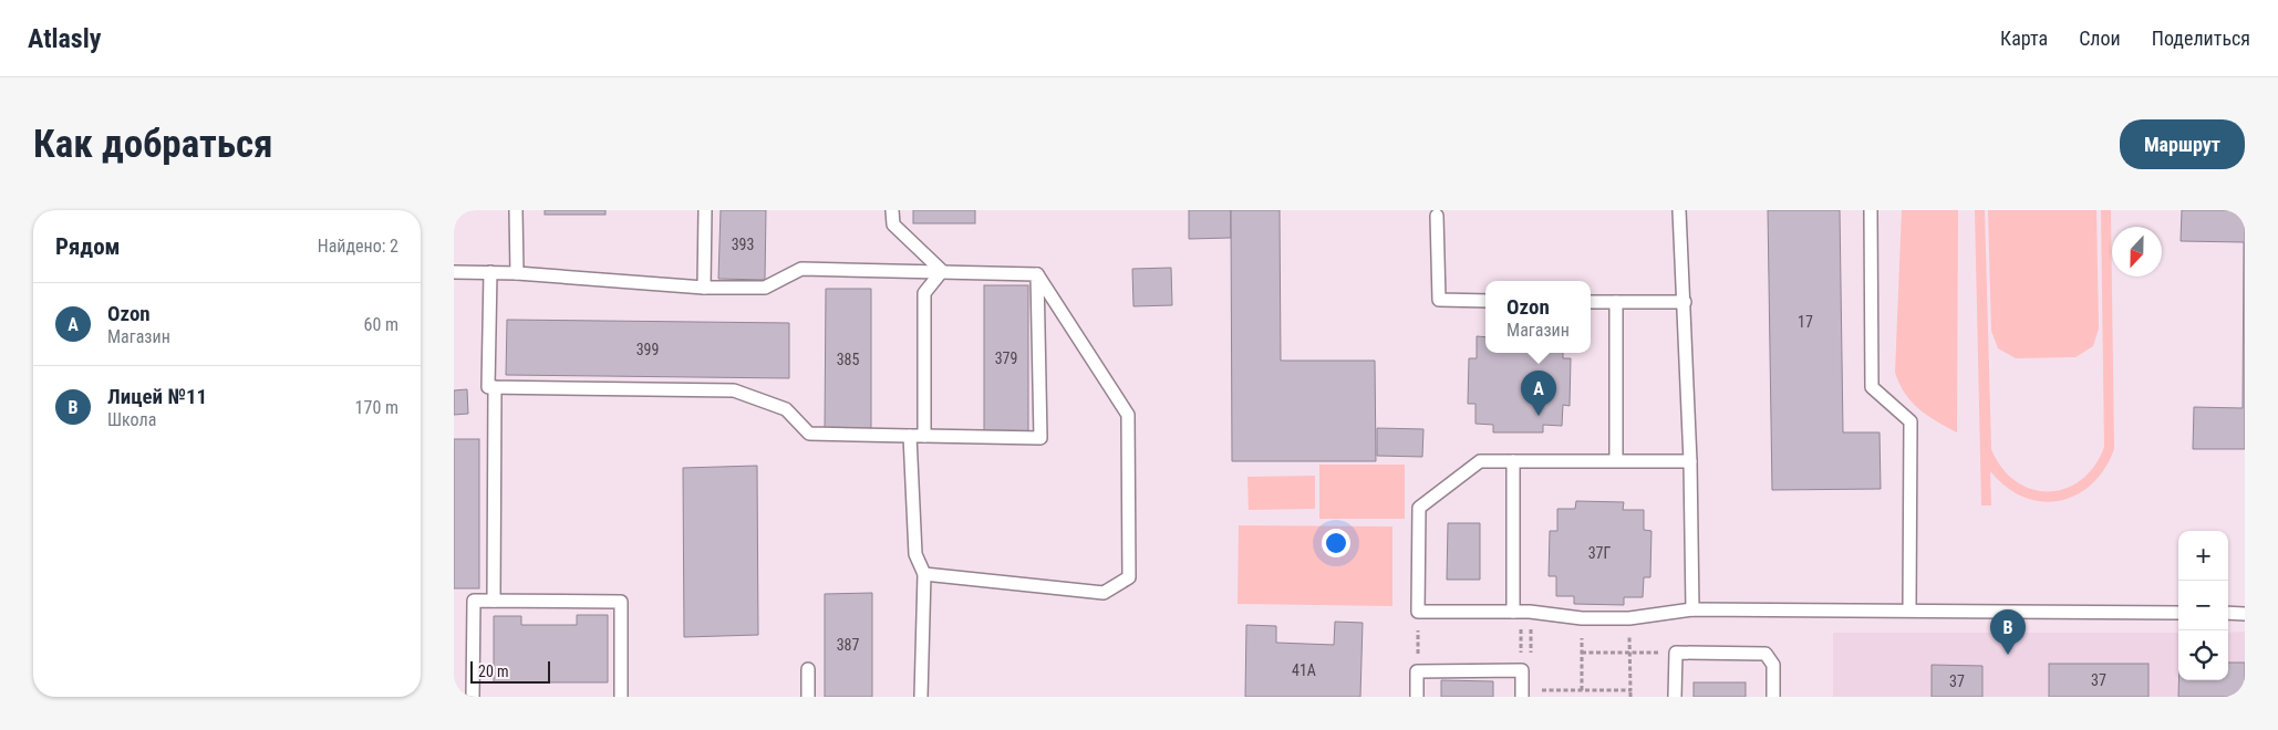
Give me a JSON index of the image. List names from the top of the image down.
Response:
{
  "house_numbers": [
    "393",
    "17",
    "399",
    "379",
    "385",
    "37Г",
    "387",
    "41А",
    "37",
    "37"
  ],
  "scale_bar": "20 m",
  "north": "bottom",
  "page": {
    "header": "Atlasly",
    "nav": ["Карта", "Слои", "Поделиться"],
    "buttons": "Маршрут",
    "title": "Как добраться",
    "heading": ["Рядом", "Найдено: 2"],
    "popup": ["Ozon", "Магазин"],
    "list": [
      {
        "mark": "A",
        "name": "Ozon",
        "note": "Магазин",
        "value": "60 m"
      },
      {
        "mark": "B",
        "name": "Лицей №11",
        "note": "Школа",
        "value": "170 m"
      }
    ],
    "pins": ["A", "B"],
    "map_buttons": ["+", "−"],
    "scale": "20 m"
  }
}
